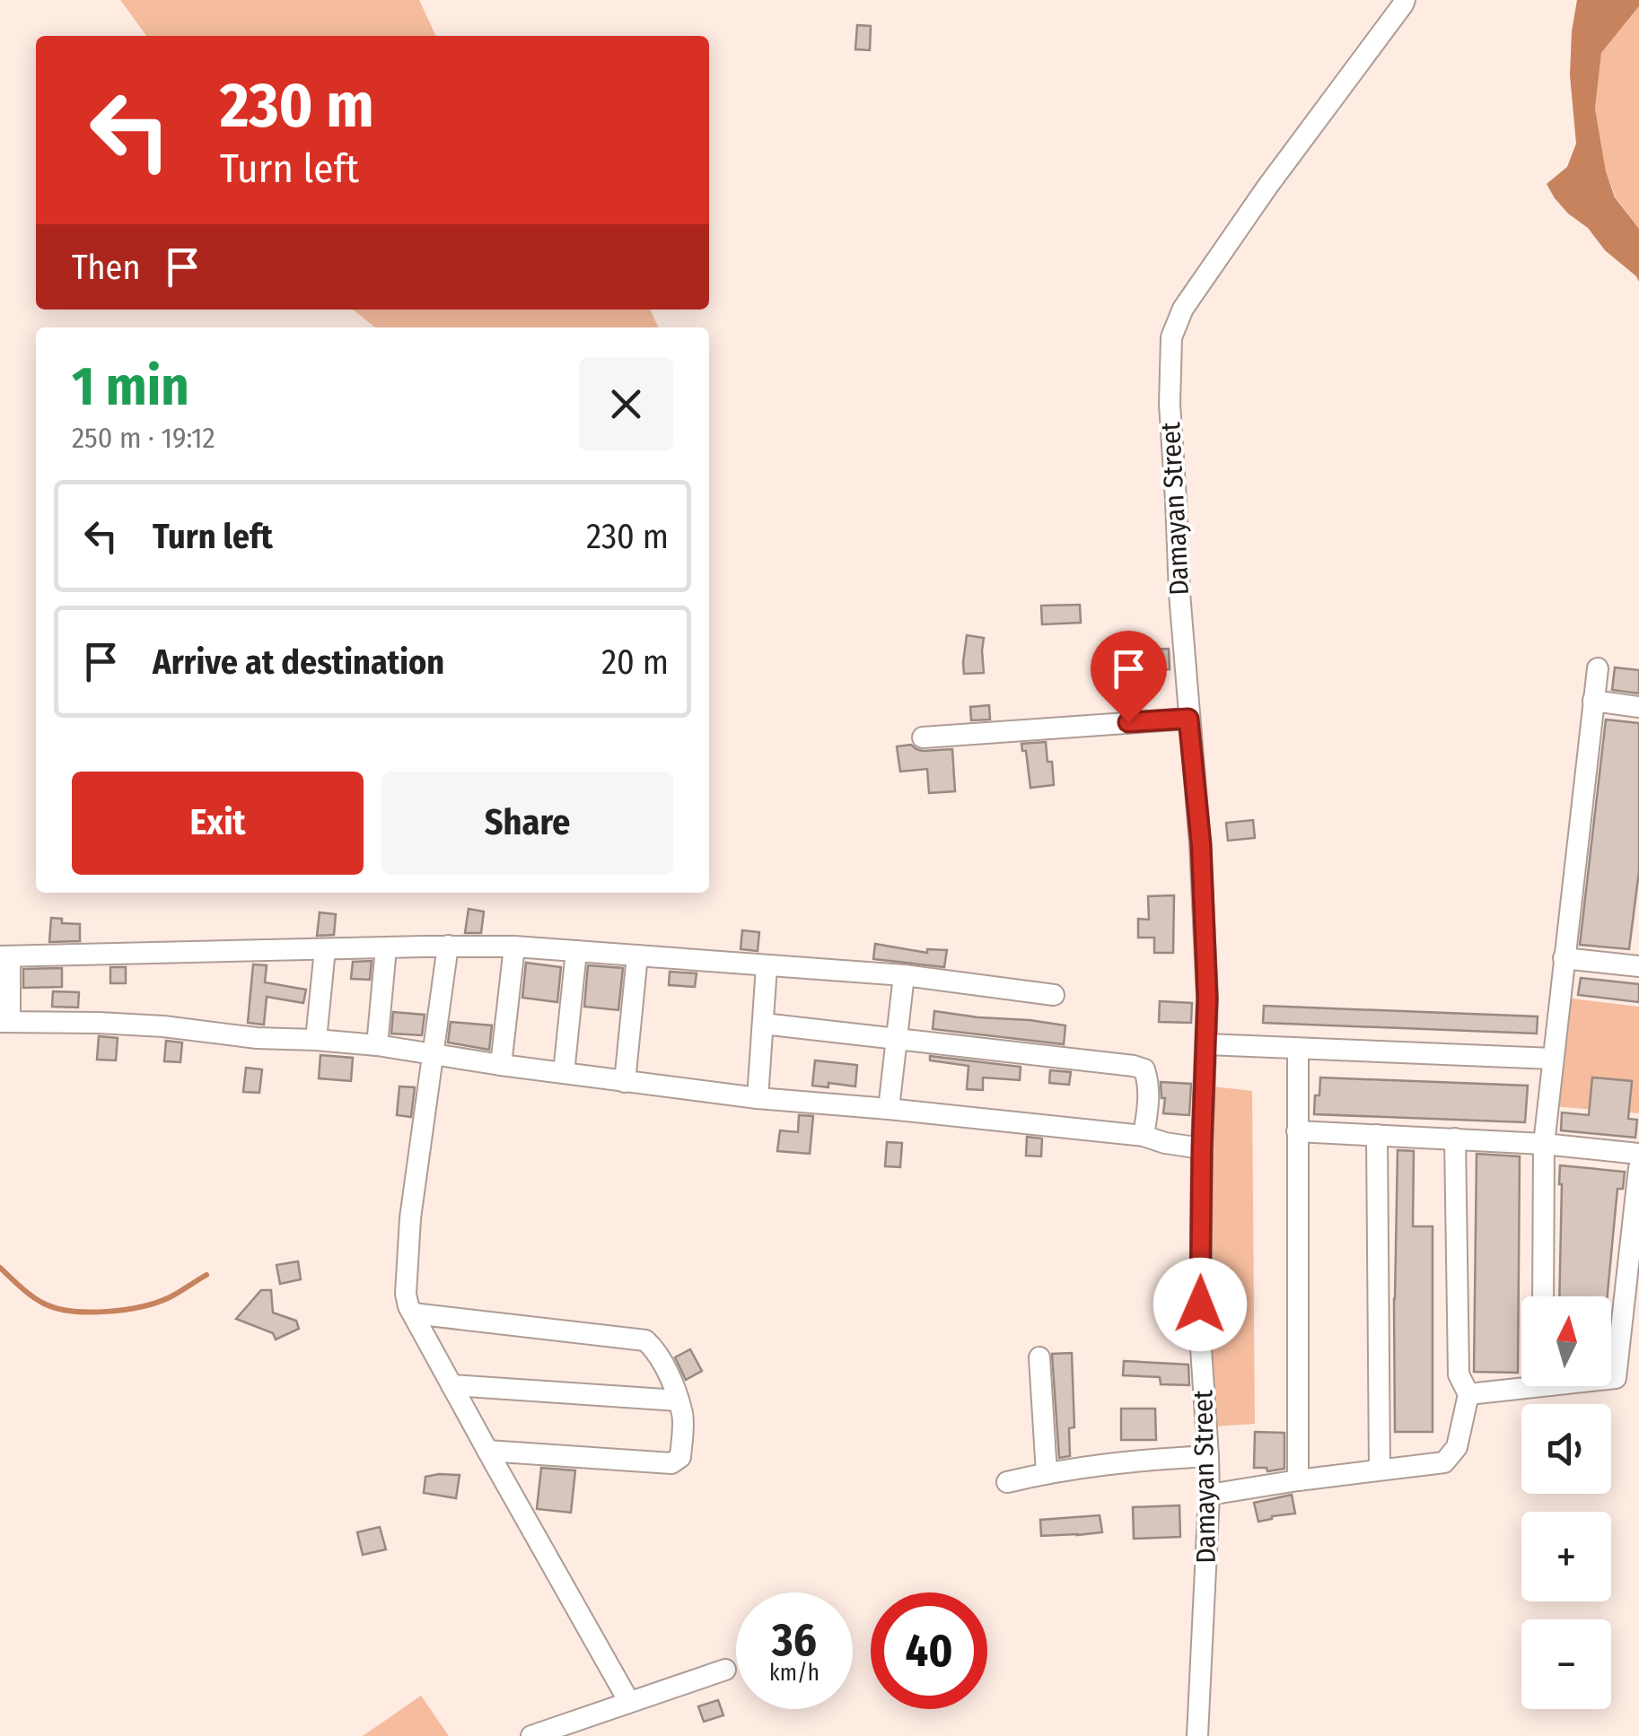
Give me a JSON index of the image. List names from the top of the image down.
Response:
{
  "streets": {
    "street": ["Damayan Street"]
  },
  "north": "top",
  "page": {
    "turn": ["230 m", "Turn left"],
    "then": "Then",
    "heading": ["1 min", "250 m · 19:12"],
    "list": [
      {
        "name": "Turn left",
        "value": "230 m"
      },
      {
        "name": "Arrive at destination",
        "value": "20 m"
      }
    ],
    "buttons": ["Exit", "Share"],
    "map_buttons": ["+", "−"],
    "speed": "36 km/h",
    "limit": "40"
  }
}
